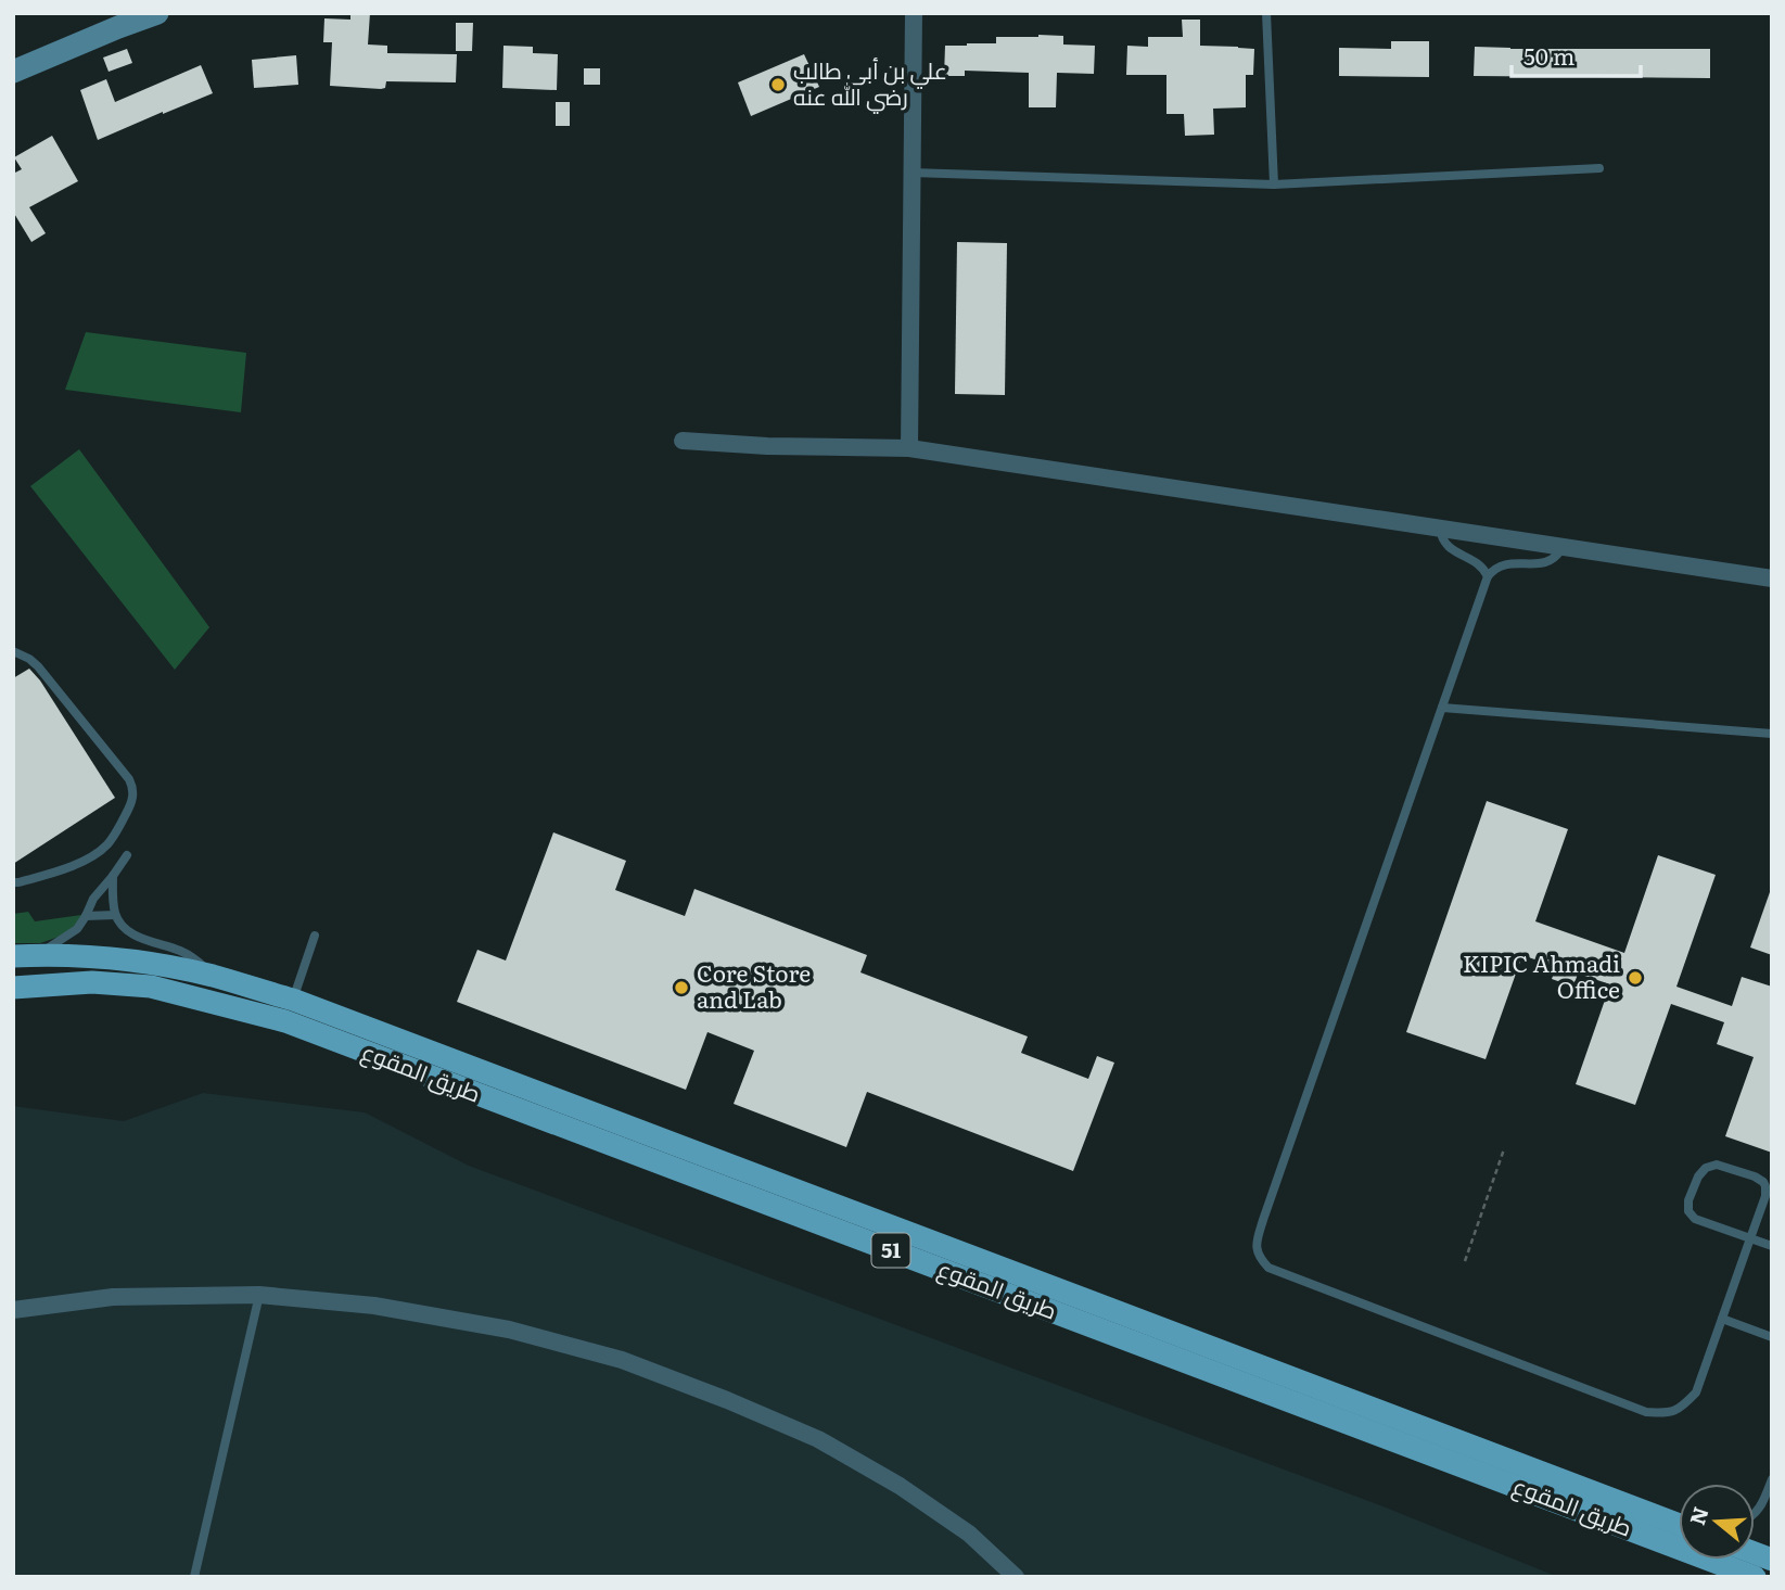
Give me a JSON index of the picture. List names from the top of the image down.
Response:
{
  "streets": {
    "main road": ["طريق المقوع", "51"]
  },
  "places": ["علي بن أبي طالب رضي الله عنه", "KIPIC Ahmadi Office", "Core Store and Lab"],
  "scale_bar": "50 m",
  "north": "left"
}
